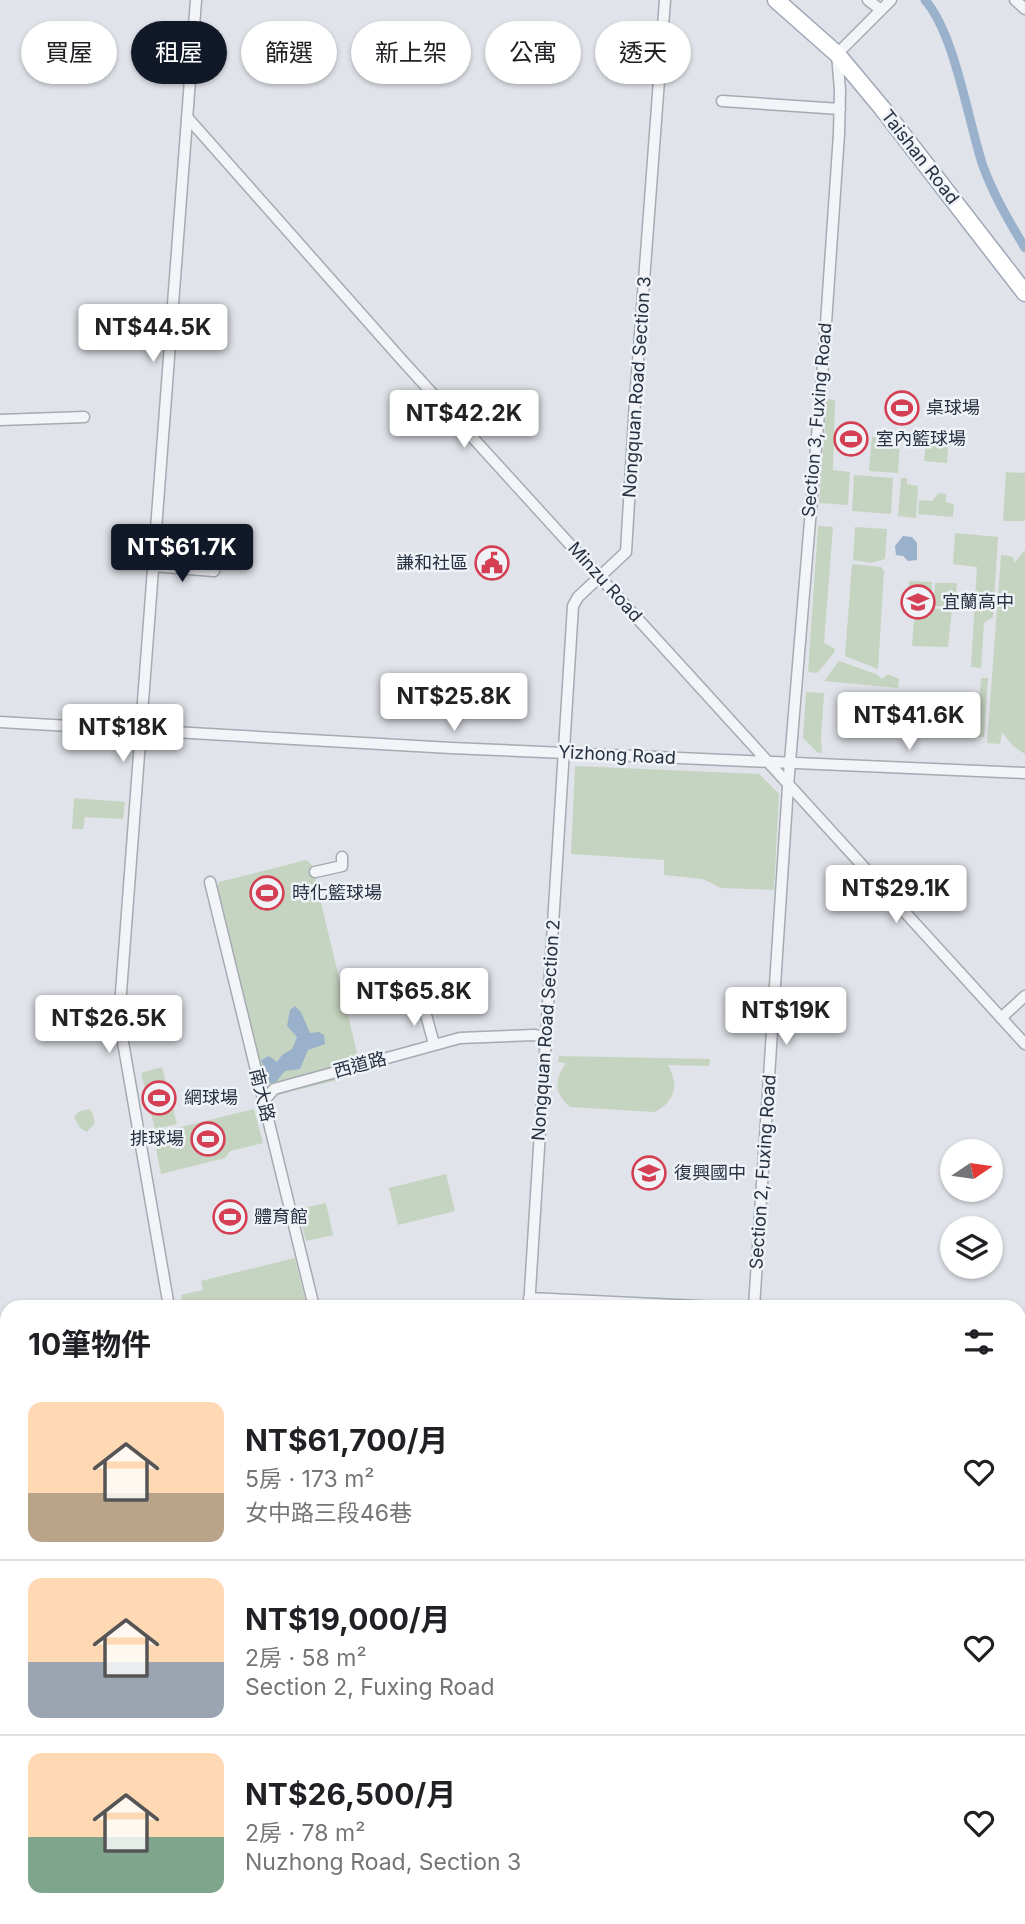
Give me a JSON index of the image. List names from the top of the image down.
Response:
{
  "streets": {
    "main road": ["Taishan Road"],
    "street": [
      "Nongquan Road Section 3",
      "Section 3, Fuxing Road",
      "Minzu Road",
      "Yizhong Road",
      "Nongquan Road Section 2",
      "西道路",
      "南大路",
      "Section 2, Fuxing Road"
    ]
  },
  "crossings": [
    ["Taishan Road", "Section 3, Fuxing Road"],
    ["Nongquan Road Section 3", "Minzu Road"],
    ["Nongquan Road Section 3", "Yizhong Road"],
    ["Nongquan Road Section 3", "Nongquan Road Section 2"],
    ["Section 3, Fuxing Road", "Minzu Road"],
    ["Section 3, Fuxing Road", "Yizhong Road"],
    ["Section 3, Fuxing Road", "Section 2, Fuxing Road"],
    ["Minzu Road", "Yizhong Road"],
    ["Minzu Road", "Section 2, Fuxing Road"],
    ["Yizhong Road", "Nongquan Road Section 2"],
    ["Nongquan Road Section 2", "西道路"],
    ["西道路", "南大路"]
  ],
  "places": {
    "sports": [
      "桌球場",
      "室內籃球場",
      "時化籃球場",
      "網球場",
      "排球場",
      "體育館"
    ],
    "public building": ["謙和社區"],
    "school or university": ["宜蘭高中", "復興國中"]
  },
  "north": "right",
  "page": {
    "chip": [
      "買屋",
      "租屋",
      "篩選",
      "新上架",
      "公寓",
      "透天"
    ],
    "price": [
      "NT$44.5K",
      "NT$42.2K",
      "NT$61.7K",
      "NT$25.8K",
      "NT$41.6K",
      "NT$18K",
      "NT$29.1K",
      "NT$65.8K",
      "NT$19K",
      "NT$26.5K"
    ],
    "heading": "10筆物件",
    "list": [
      {
        "name": "NT$61,700/月",
        "note": "5房 · 173 m² · 女中路三段46巷"
      },
      {
        "name": "NT$19,000/月",
        "note": "2房 · 58 m² · Section 2, Fuxing Road"
      },
      {
        "name": "NT$26,500/月",
        "note": "2房 · 78 m² · Nuzhong Road, Section 3"
      }
    ]
  }
}
